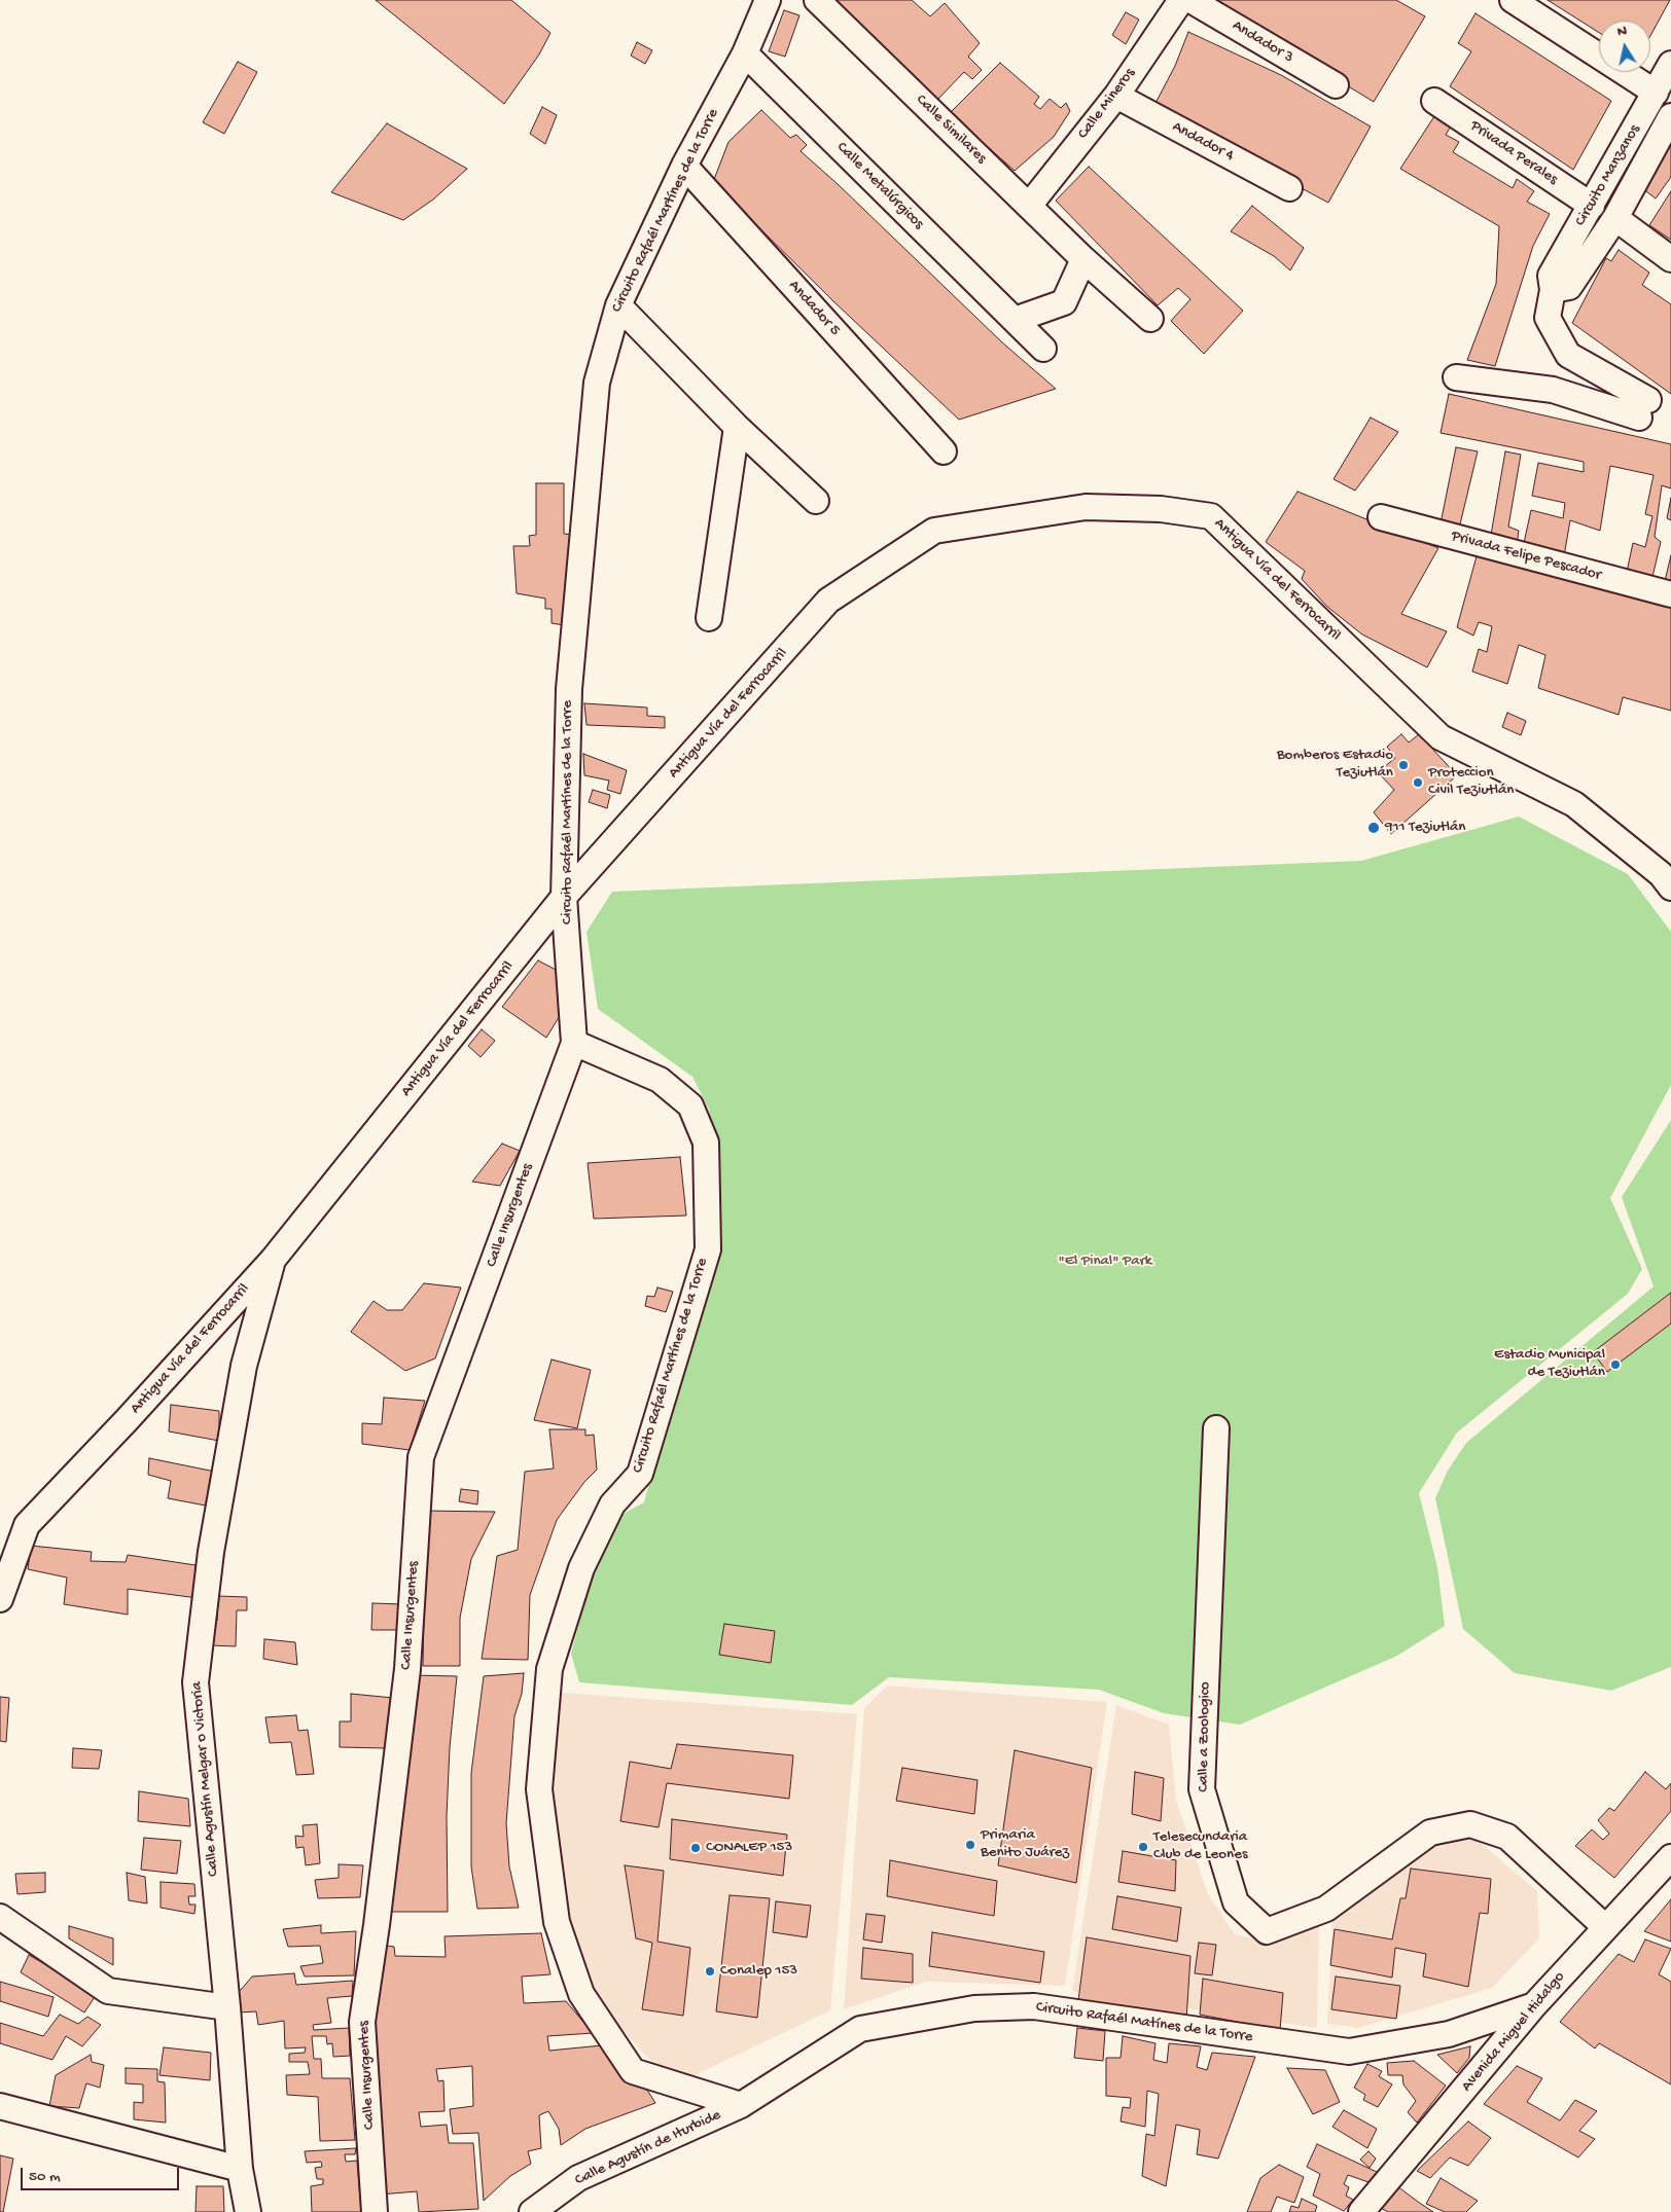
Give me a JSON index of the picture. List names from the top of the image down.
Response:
{
  "streets": {
    "street": [
      "Andador 3",
      "Calle Mineros",
      "Calle Similares",
      "Andador 4",
      "Privada Perales",
      "Circuito Manzanos",
      "Calle Metalúrgicos",
      "Circuito Rafaél Martínes de la Torre",
      "Andador 5",
      "Privada Felipe Pescador",
      "Antigua Vía del Ferrocarril",
      "Calle Insurgentes",
      "Calle a Zoologico",
      "Calle Agustín Melgar o Victoria",
      "Circuito Rafaél Matínes de la Torre",
      "Avenida Miguel Hidalgo",
      "Calle Agustín de Iturbide"
    ]
  },
  "crossings": [
    ["Calle Mineros", "Calle Similares"],
    ["Calle Mineros", "Andador 4"],
    ["Privada Perales", "Circuito Manzanos"],
    ["Calle Metalúrgicos", "Circuito Rafaél Martínes de la Torre"],
    ["Circuito Rafaél Martínes de la Torre", "Andador 5"],
    ["Circuito Rafaél Martínes de la Torre", "Antigua Vía del Ferrocarril"],
    ["Circuito Rafaél Martínes de la Torre", "Calle Insurgentes"],
    ["Circuito Rafaél Martínes de la Torre", "Circuito Rafaél Matínes de la Torre"],
    ["Circuito Rafaél Martínes de la Torre", "Calle Agustín de Iturbide"],
    ["Antigua Vía del Ferrocarril", "Calle Agustín Melgar o Victoria"],
    ["Calle a Zoologico", "Avenida Miguel Hidalgo"],
    ["Circuito Rafaél Matínes de la Torre", "Avenida Miguel Hidalgo"],
    ["Circuito Rafaél Matínes de la Torre", "Calle Agustín de Iturbide"]
  ],
  "parks": ["\"El Pinal\" Park"],
  "places": [
    "Bomberos Estadio Teziutlán",
    "Proteccion Civil Teziutlán",
    "911 Teziutlán",
    "Estadio Municipal de Teziutlán",
    "Primaria Benito Juárez",
    "Telesecundaria Club de Leones",
    "CONALEP 153",
    "Conalep 153"
  ],
  "scale_bar": "50 m",
  "north": "top"
}
